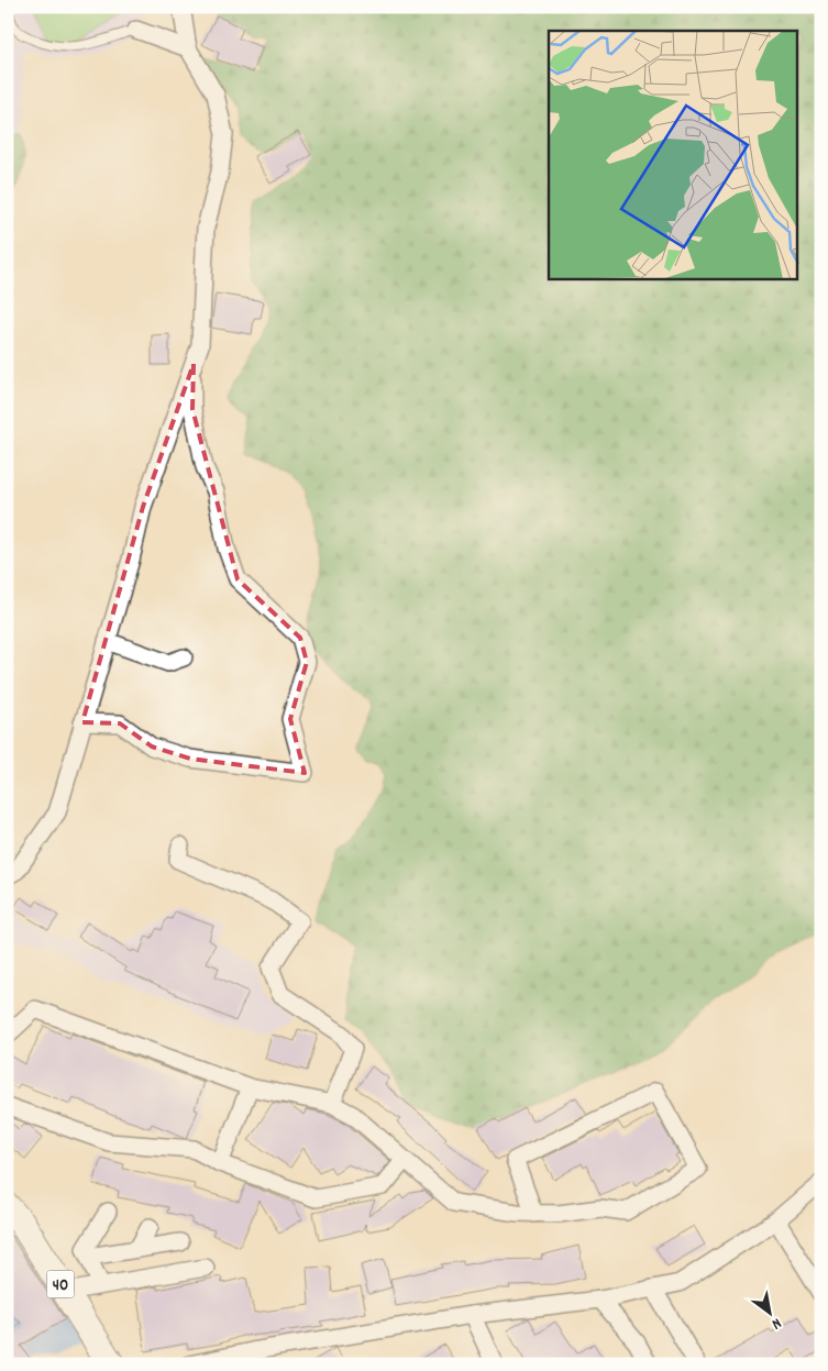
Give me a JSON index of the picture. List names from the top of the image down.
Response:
{
  "streets": {
    "main road": ["40"]
  },
  "north": "bottom right"
}
